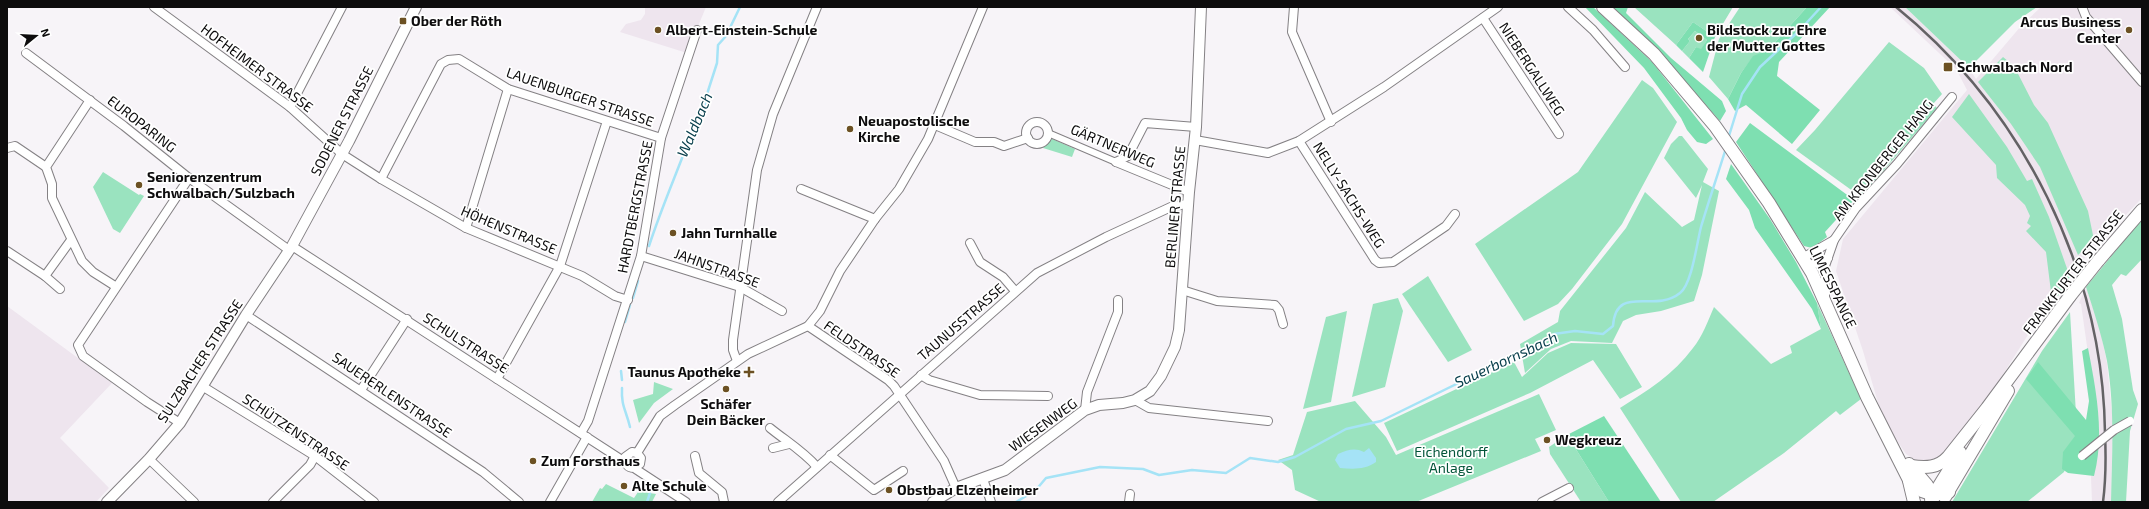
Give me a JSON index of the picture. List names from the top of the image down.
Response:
{
  "streets": {
    "main road": ["FRANKFURTER STRASSE", "LIMESSPANGE"],
    "street": [
      "HOFHEIMER STRASSE",
      "NIEBERGALLWEG",
      "LAUENBURGER STRASSE",
      "SODENER STRASSE",
      "EUROPARING",
      "GÄRTNERWEG",
      "AM KRONBERGER HANG",
      "NELLY-SACHS-WEG",
      "HARDTBERGSTRASSE",
      "BERLINER STRASSE",
      "HÖHENSTRASSE",
      "JAHNSTRASSE",
      "TAUNUSSTRASSE",
      "SCHULSTRASSE",
      "FELDSTRASSE",
      "SULZBACHER STRASSE",
      "SAUERERLENSTRASSE",
      "WIESENWEG",
      "SCHÜTZENSTRASSE"
    ]
  },
  "crossings": [
    ["HOFHEIMER STRASSE", "SODENER STRASSE"],
    ["HOFHEIMER STRASSE", "HÖHENSTRASSE"],
    ["LAUENBURGER STRASSE", "HARDTBERGSTRASSE"],
    ["LAUENBURGER STRASSE", "HÖHENSTRASSE"],
    ["SODENER STRASSE", "EUROPARING"],
    ["SODENER STRASSE", "HÖHENSTRASSE"],
    ["SODENER STRASSE", "SCHULSTRASSE"],
    ["SODENER STRASSE", "SULZBACHER STRASSE"],
    ["EUROPARING", "SCHULSTRASSE"],
    ["EUROPARING", "SULZBACHER STRASSE"],
    ["GÄRTNERWEG", "BERLINER STRASSE"],
    ["AM KRONBERGER HANG", "LIMESSPANGE"],
    ["HARDTBERGSTRASSE", "HÖHENSTRASSE"],
    ["HARDTBERGSTRASSE", "JAHNSTRASSE"],
    ["HARDTBERGSTRASSE", "SCHULSTRASSE"],
    ["BERLINER STRASSE", "TAUNUSSTRASSE"],
    ["BERLINER STRASSE", "WIESENWEG"],
    ["TAUNUSSTRASSE", "FELDSTRASSE"],
    ["SCHULSTRASSE", "SULZBACHER STRASSE"],
    ["FELDSTRASSE", "WIESENWEG"],
    ["SULZBACHER STRASSE", "SAUERERLENSTRASSE"],
    ["SULZBACHER STRASSE", "SCHÜTZENSTRASSE"]
  ],
  "water": ["Waldbach", "Sauerbornsbach"],
  "parks": ["Eichendorff Anlage"],
  "places": {
    "transit": ["Ober der Röth", "Schwalbach Nord"],
    "other": [
      "Albert-Einstein-Schule",
      "Arcus Business Center",
      "Bildstock zur Ehre der Mutter Gottes",
      "Neuapostolische Kirche",
      "Seniorenzentrum Schwalbach/Sulzbach",
      "Jahn Turnhalle",
      "Schäfer Dein Bäcker",
      "Wegkreuz",
      "Zum Forsthaus",
      "Alte Schule",
      "Obstbau Elzenheimer"
    ],
    "health": ["Taunus Apotheke"]
  },
  "north": "right"
}
